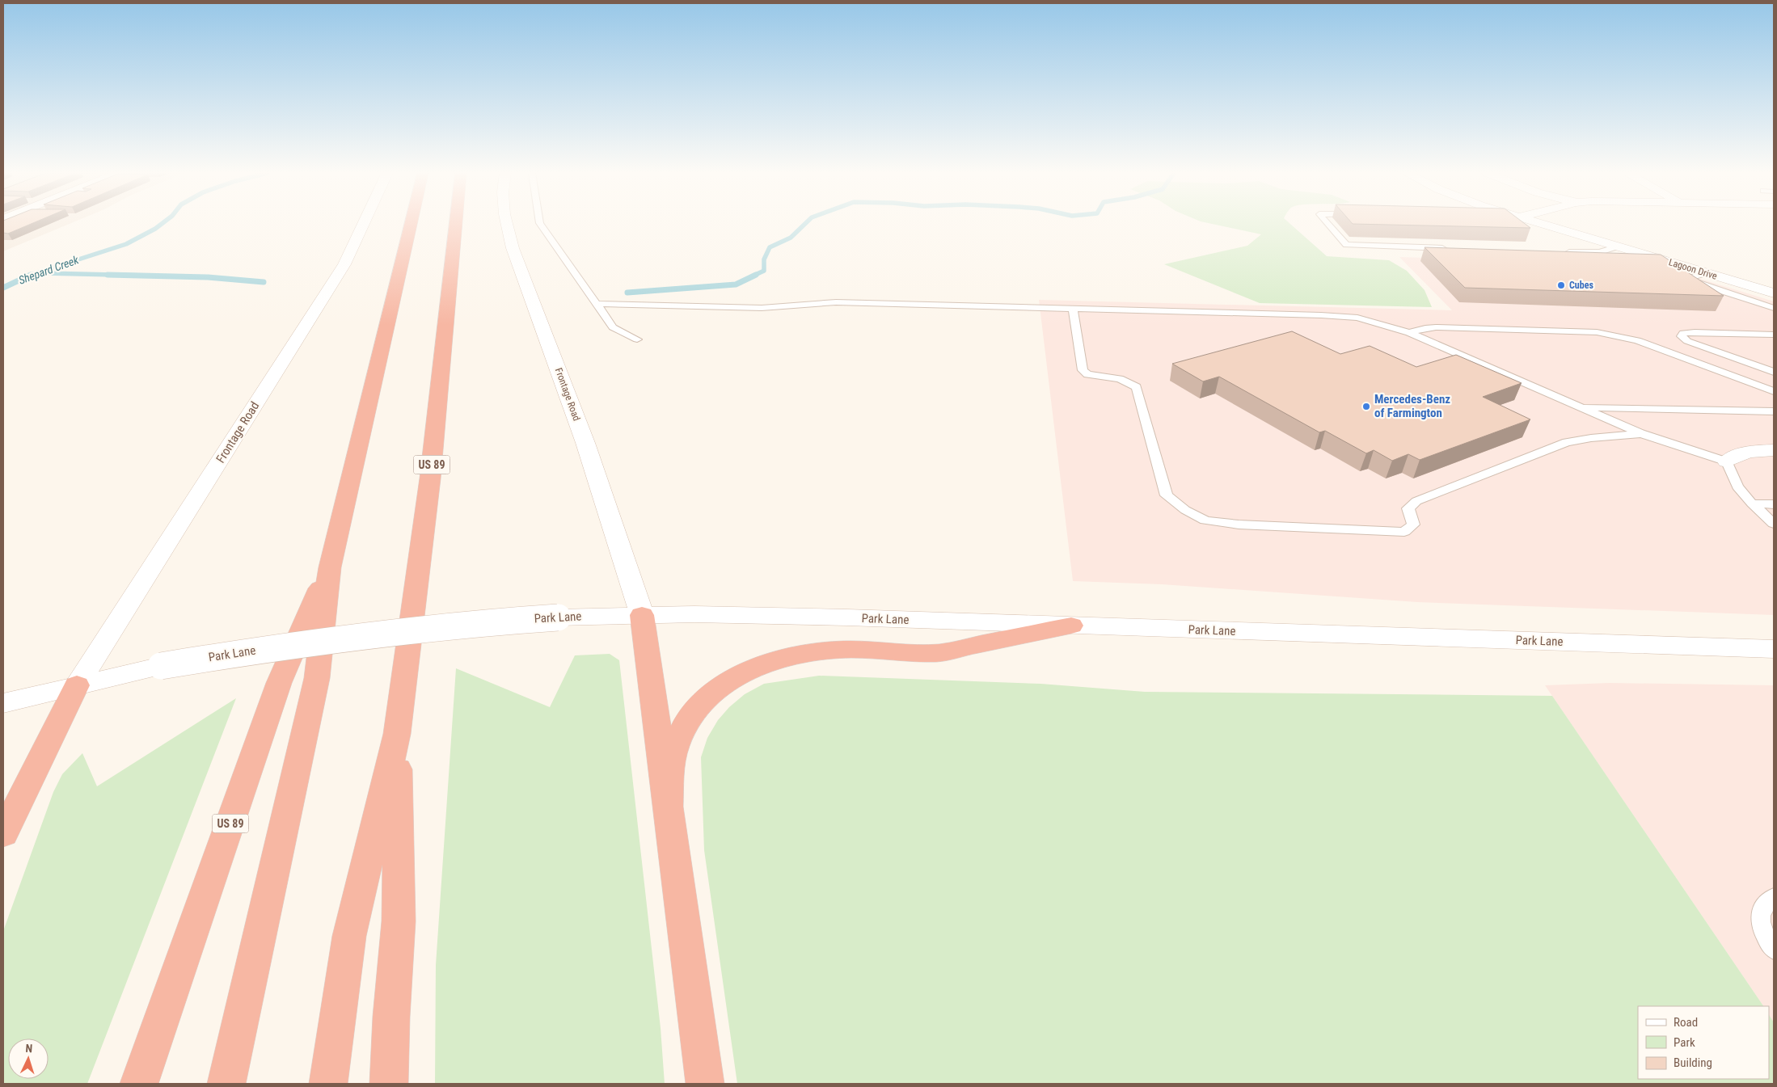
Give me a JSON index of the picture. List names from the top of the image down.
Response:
{
  "streets": {
    "highway": ["US 89"],
    "main road": ["Lagoon Drive", "Frontage Road", "Park Lane"]
  },
  "crossings": [
    ["Frontage Road", "Park Lane"]
  ],
  "water": ["Shepard Creek"],
  "places": ["Cubes", "Mercedes-Benz of Farmington"],
  "legend": ["Road", "Park", "Building"],
  "north": "top"
}
